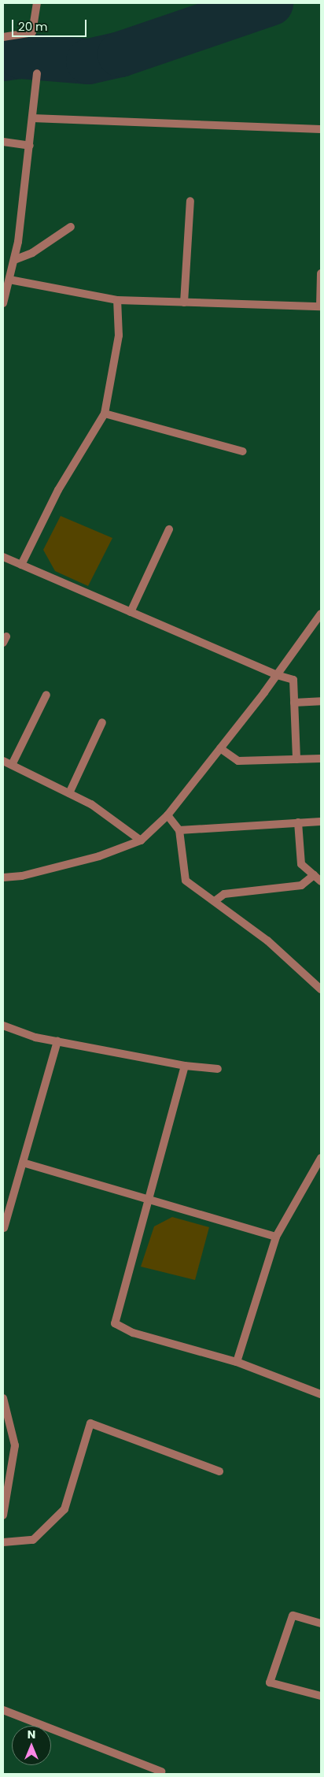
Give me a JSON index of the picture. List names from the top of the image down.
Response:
{
  "scale_bar": "20 m",
  "north": "top"
}
